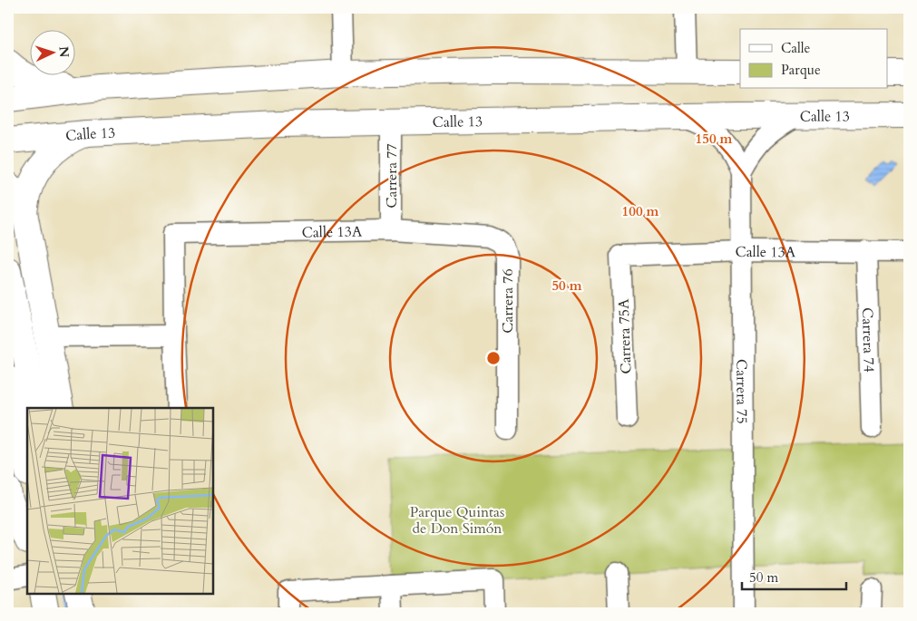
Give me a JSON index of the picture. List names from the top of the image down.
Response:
{
  "streets": {
    "main road": ["Calle 13"],
    "street": [
      "Carrera 77",
      "Calle 13A",
      "Carrera 76",
      "Carrera 75A",
      "Carrera 74",
      "Carrera 75"
    ]
  },
  "crossings": [
    ["Calle 13", "Carrera 77"],
    ["Calle 13", "Carrera 75"],
    ["Carrera 77", "Calle 13A"],
    ["Calle 13A", "Carrera 76"],
    ["Calle 13A", "Carrera 75A"],
    ["Calle 13A", "Carrera 74"],
    ["Calle 13A", "Carrera 75"]
  ],
  "parks": ["Parque Quintas de Don Simón"],
  "legend": ["Calle", "Parque"],
  "scale_bar": "50 m",
  "north": "right",
  "rings": ["150 m", "100 m", "50 m"]
}
